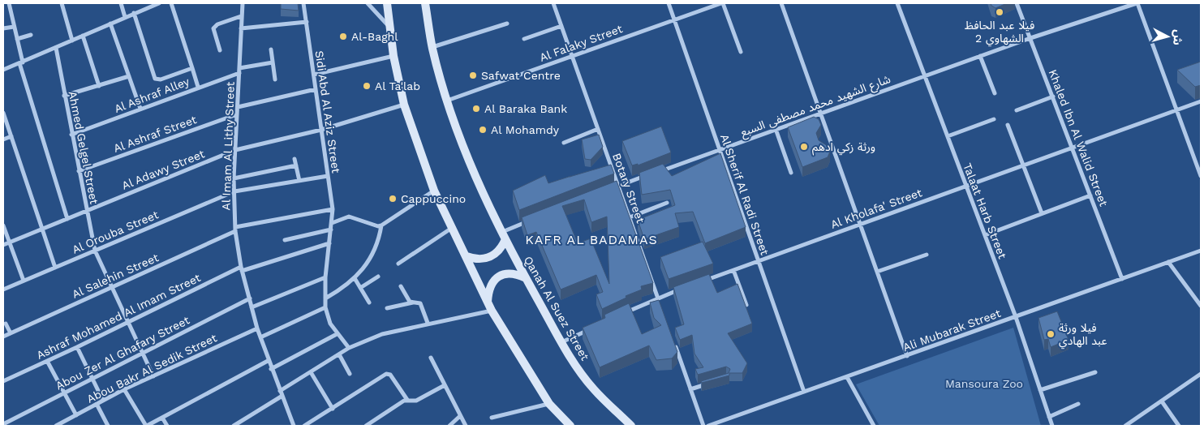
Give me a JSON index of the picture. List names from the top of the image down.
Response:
{
  "streets": {
    "main road": ["Qanah Al Suez Street"],
    "street": [
      "Al Falaky Street",
      "Al Ashraf Alley",
      "شارع الشهيد محمد مصطفى السبع",
      "Sidi Abd Al Aziz Street",
      "Al Ashraf Street",
      "Khaled Ibn Al Walid Street",
      "Al Imam Al Lithy Street",
      "Ahmed Gelgel Street",
      "Al Adawy Street",
      "Botary Street",
      "Al Sherif Al Radi Street",
      "Al Kholafa' Street",
      "Talaat Harb Street",
      "Al Orouba Street",
      "Al Salehin Street",
      "Ashraf Mohamed Al Imam Street",
      "Ali Mubarak Street",
      "Abou Zer Al Ghafary Street",
      "Abou Bakr Al Sedik Street"
    ]
  },
  "crossings": [
    ["Al Falaky Street", "Botary Street"],
    ["Al Falaky Street", "Al Sherif Al Radi Street"],
    ["Al Falaky Street", "Qanah Al Suez Street"],
    ["Al Ashraf Alley", "Al Imam Al Lithy Street"],
    ["Al Ashraf Alley", "Ahmed Gelgel Street"],
    ["شارع الشهيد محمد مصطفى السبع", "Khaled Ibn Al Walid Street"],
    ["شارع الشهيد محمد مصطفى السبع", "Al Sherif Al Radi Street"],
    ["شارع الشهيد محمد مصطفى السبع", "Talaat Harb Street"],
    ["Sidi Abd Al Aziz Street", "Al Adawy Street"],
    ["Sidi Abd Al Aziz Street", "Al Orouba Street"],
    ["Sidi Abd Al Aziz Street", "Al Salehin Street"],
    ["Sidi Abd Al Aziz Street", "Ashraf Mohamed Al Imam Street"],
    ["Al Ashraf Street", "Al Imam Al Lithy Street"],
    ["Al Ashraf Street", "Ahmed Gelgel Street"],
    ["Khaled Ibn Al Walid Street", "Al Kholafa' Street"],
    ["Khaled Ibn Al Walid Street", "Ali Mubarak Street"],
    ["Al Imam Al Lithy Street", "Al Adawy Street"],
    ["Al Imam Al Lithy Street", "Al Orouba Street"],
    ["Al Imam Al Lithy Street", "Al Salehin Street"],
    ["Al Imam Al Lithy Street", "Ashraf Mohamed Al Imam Street"],
    ["Al Imam Al Lithy Street", "Abou Zer Al Ghafary Street"],
    ["Al Imam Al Lithy Street", "Abou Bakr Al Sedik Street"],
    ["Ahmed Gelgel Street", "Al Adawy Street"],
    ["Ahmed Gelgel Street", "Al Orouba Street"],
    ["Ahmed Gelgel Street", "Al Salehin Street"],
    ["Ahmed Gelgel Street", "Ashraf Mohamed Al Imam Street"],
    ["Ahmed Gelgel Street", "Abou Zer Al Ghafary Street"],
    ["Ahmed Gelgel Street", "Abou Bakr Al Sedik Street"],
    ["Al Sherif Al Radi Street", "Al Kholafa' Street"],
    ["Al Sherif Al Radi Street", "Ali Mubarak Street"],
    ["Al Kholafa' Street", "Talaat Harb Street"],
    ["Talaat Harb Street", "Ali Mubarak Street"]
  ],
  "districts": ["KAFR AL BADAMAS"],
  "parks": ["Mansoura Zoo"],
  "places": [
    "فيلا عبد الحافظ الشهاوي 2",
    "Al-Baghl",
    "Safwat Centre",
    "Al Ta'lab",
    "Al Baraka Bank",
    "Al Mohamdy",
    "ورثة زكي ادهم",
    "Cappuccino",
    "فيلا ورثة عبد الهادي"
  ],
  "north": "right"
}
